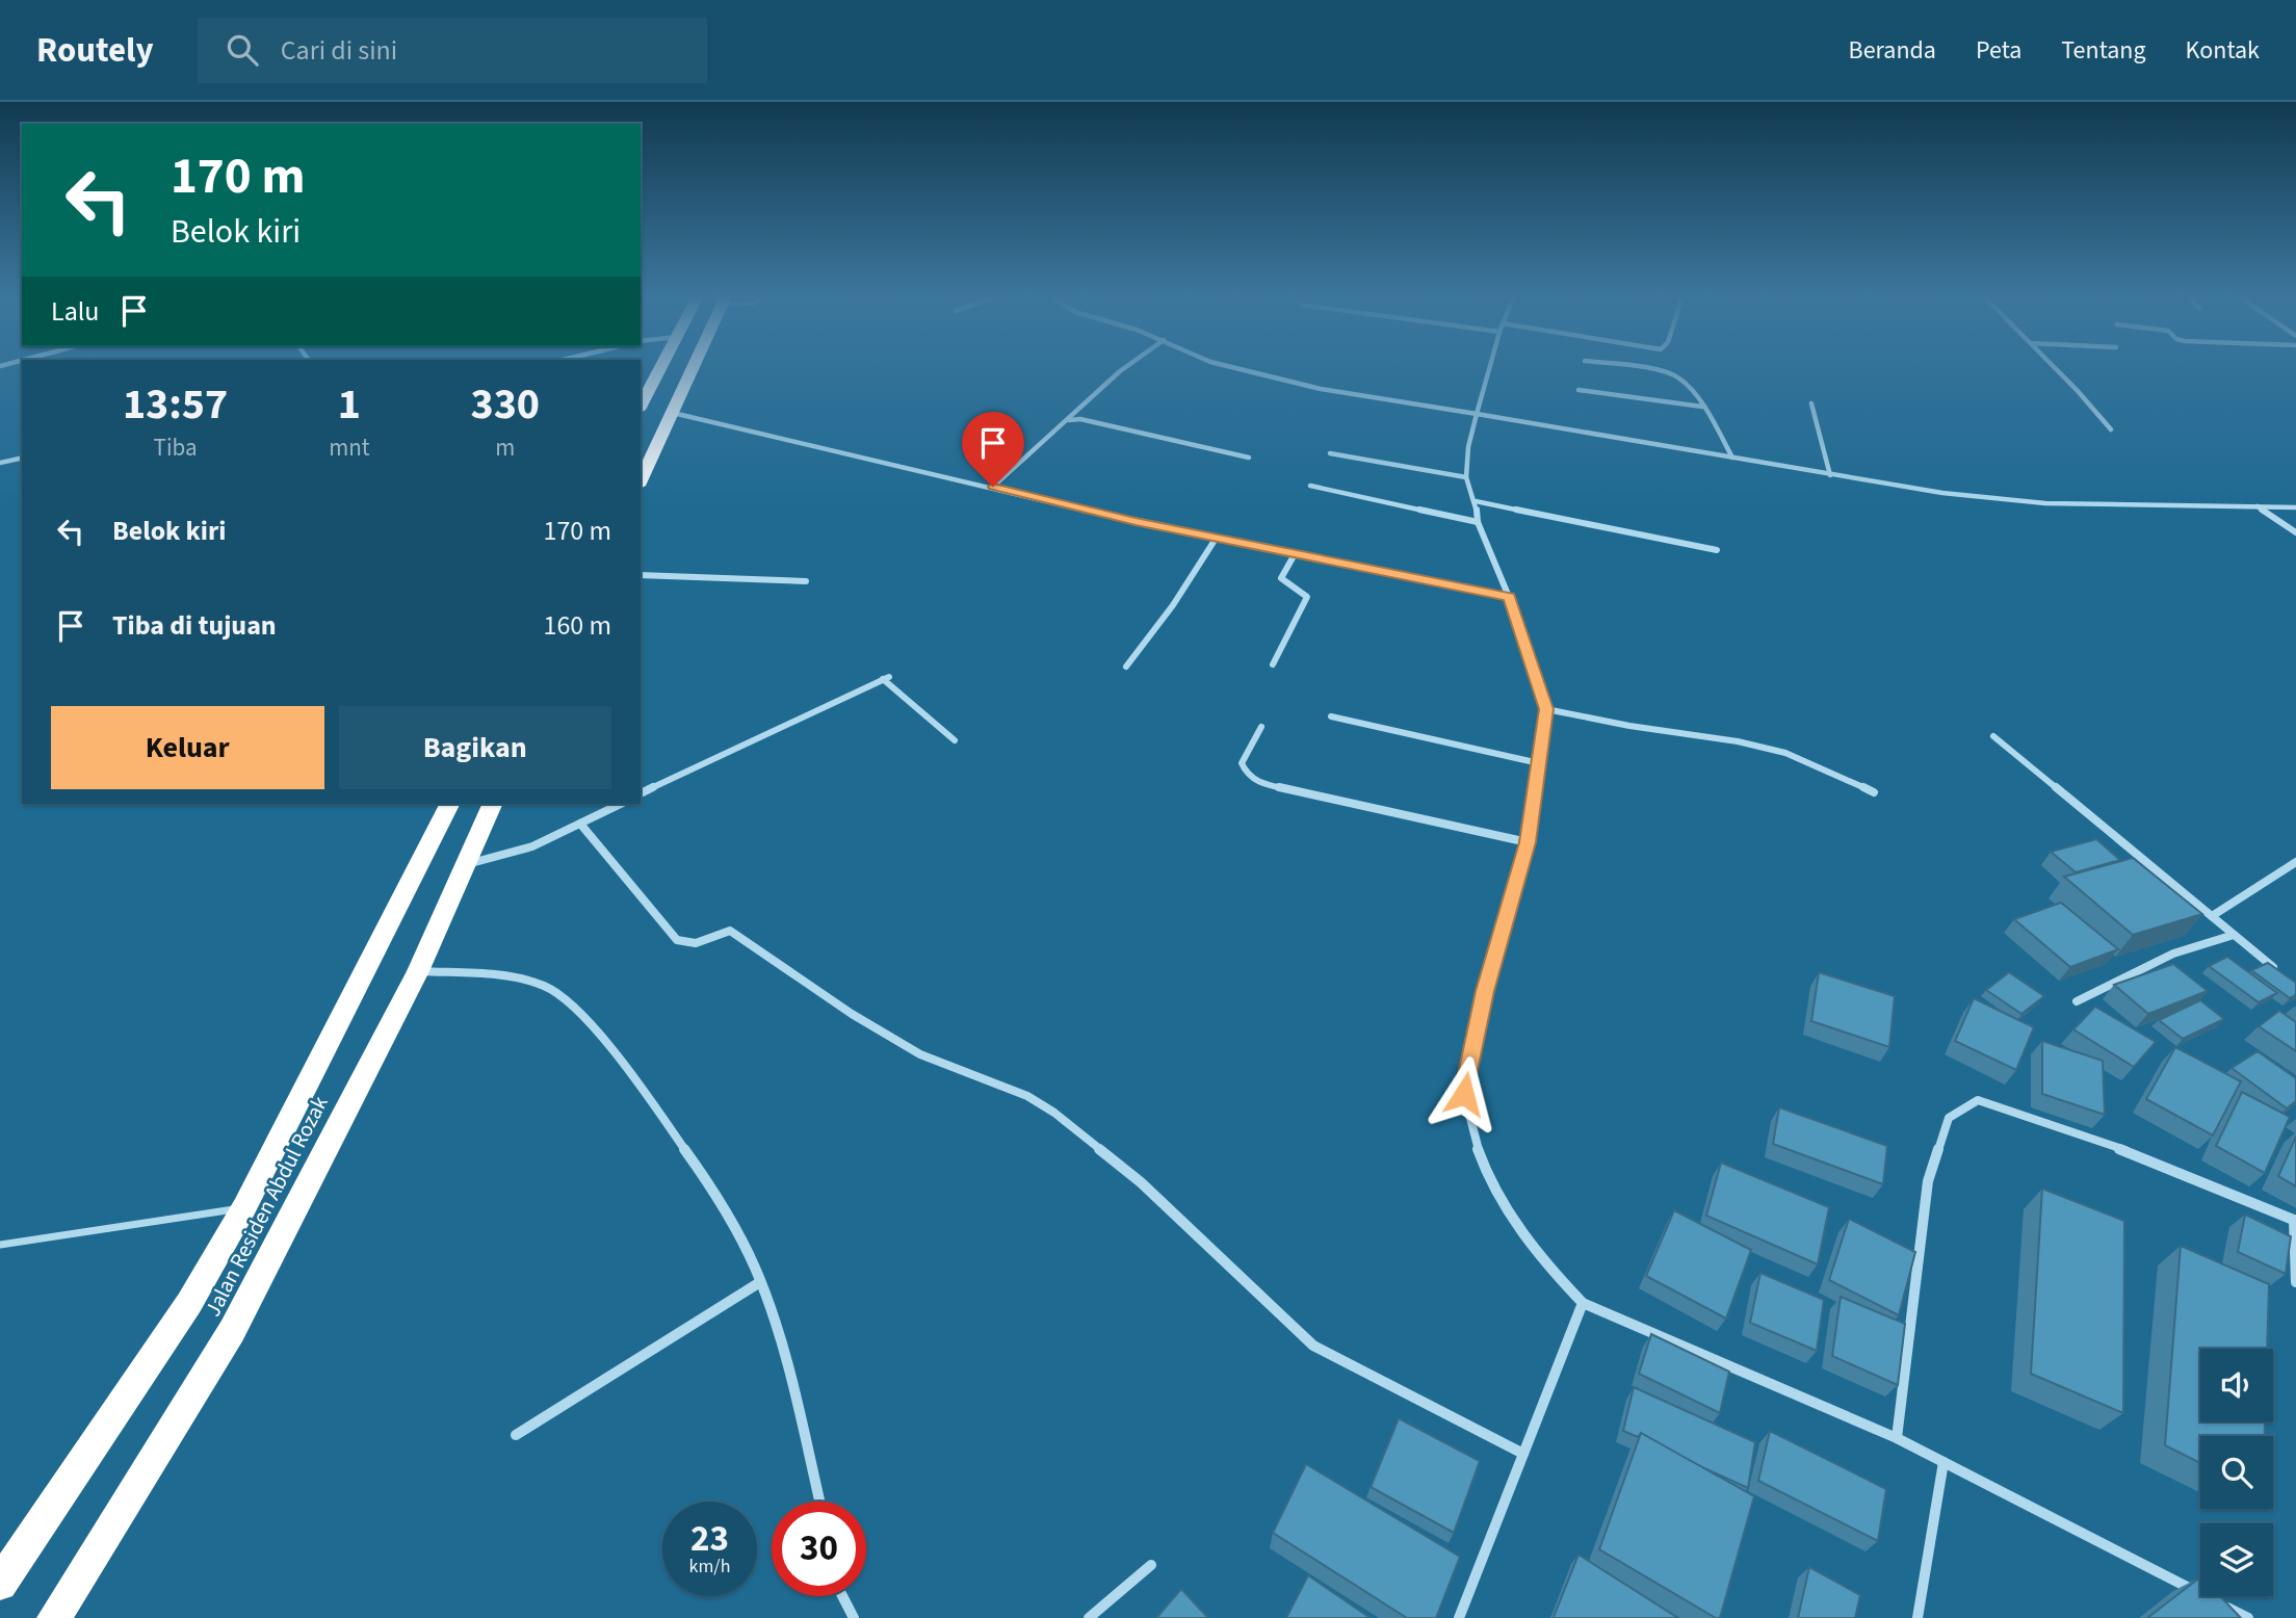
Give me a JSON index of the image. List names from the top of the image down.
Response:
{
  "streets": {
    "highway": ["Jalan Residen Abdul Rozak"]
  },
  "page": {
    "header": "Routely",
    "search": "Cari di sini",
    "nav": [
      "Beranda",
      "Peta",
      "Tentang",
      "Kontak"
    ],
    "turn": ["170 m", "Belok kiri"],
    "then": "Lalu",
    "eta": [
      "13:57",
      "Tiba",
      "1",
      "mnt",
      "330",
      "m"
    ],
    "list": [
      {
        "name": "Belok kiri",
        "value": "170 m"
      },
      {
        "name": "Tiba di tujuan",
        "value": "160 m"
      }
    ],
    "buttons": ["Keluar", "Bagikan"],
    "speed": "23 km/h",
    "limit": "30"
  }
}
